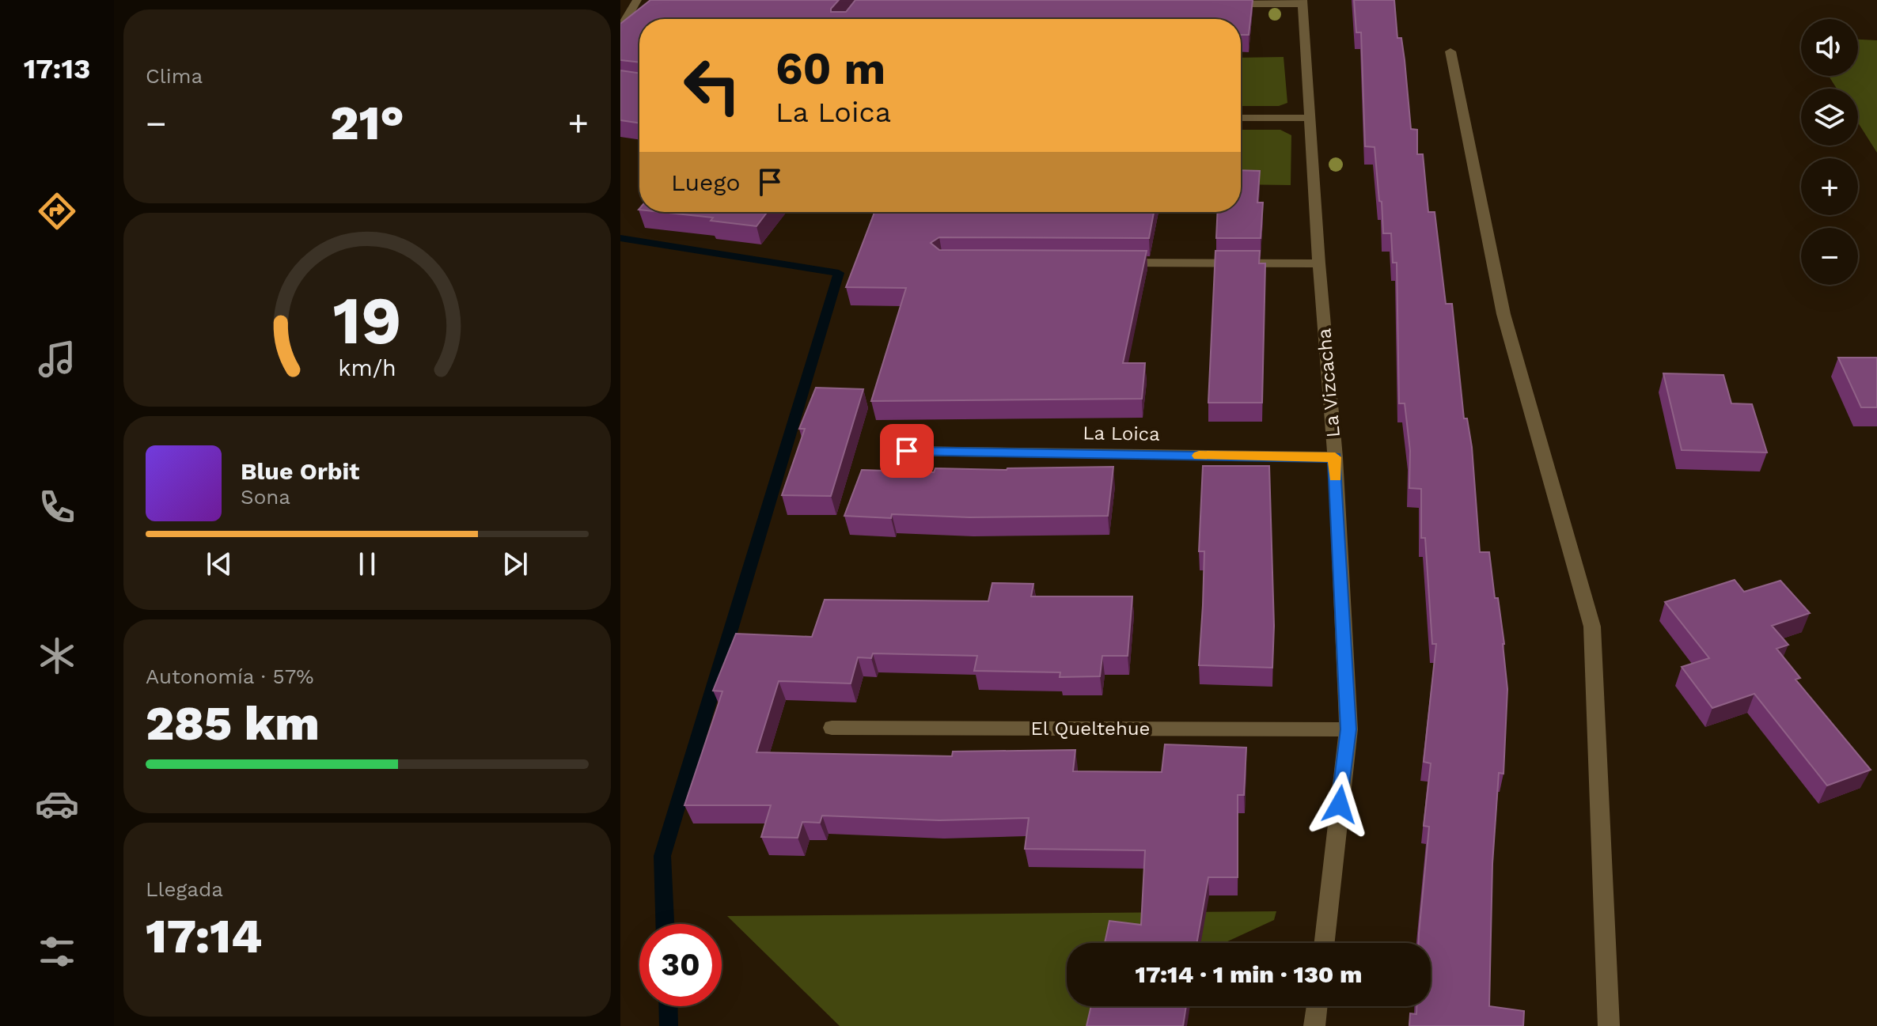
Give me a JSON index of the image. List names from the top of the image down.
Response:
{
  "streets": {
    "street": ["La Vizcacha", "La Loica", "El Queltehue"]
  },
  "crossings": [
    ["La Vizcacha", "La Loica"],
    ["La Vizcacha", "El Queltehue"]
  ],
  "page": {
    "tabs": "17:13",
    "tile": [
      "Clima",
      ["Autonomía · 57%", "285 km"],
      ["Llegada", "17:14"]
    ],
    "map_buttons": ["+", "−"],
    "turn": ["60 m", "La Loica"],
    "heat": ["−", "21°", "+"],
    "then": "Luego",
    "song": ["Blue Orbit", "Sona"],
    "limit": "30",
    "trip": "17:14 · 1 min · 130 m",
    "gauge": ["19", "km/h"]
  }
}
